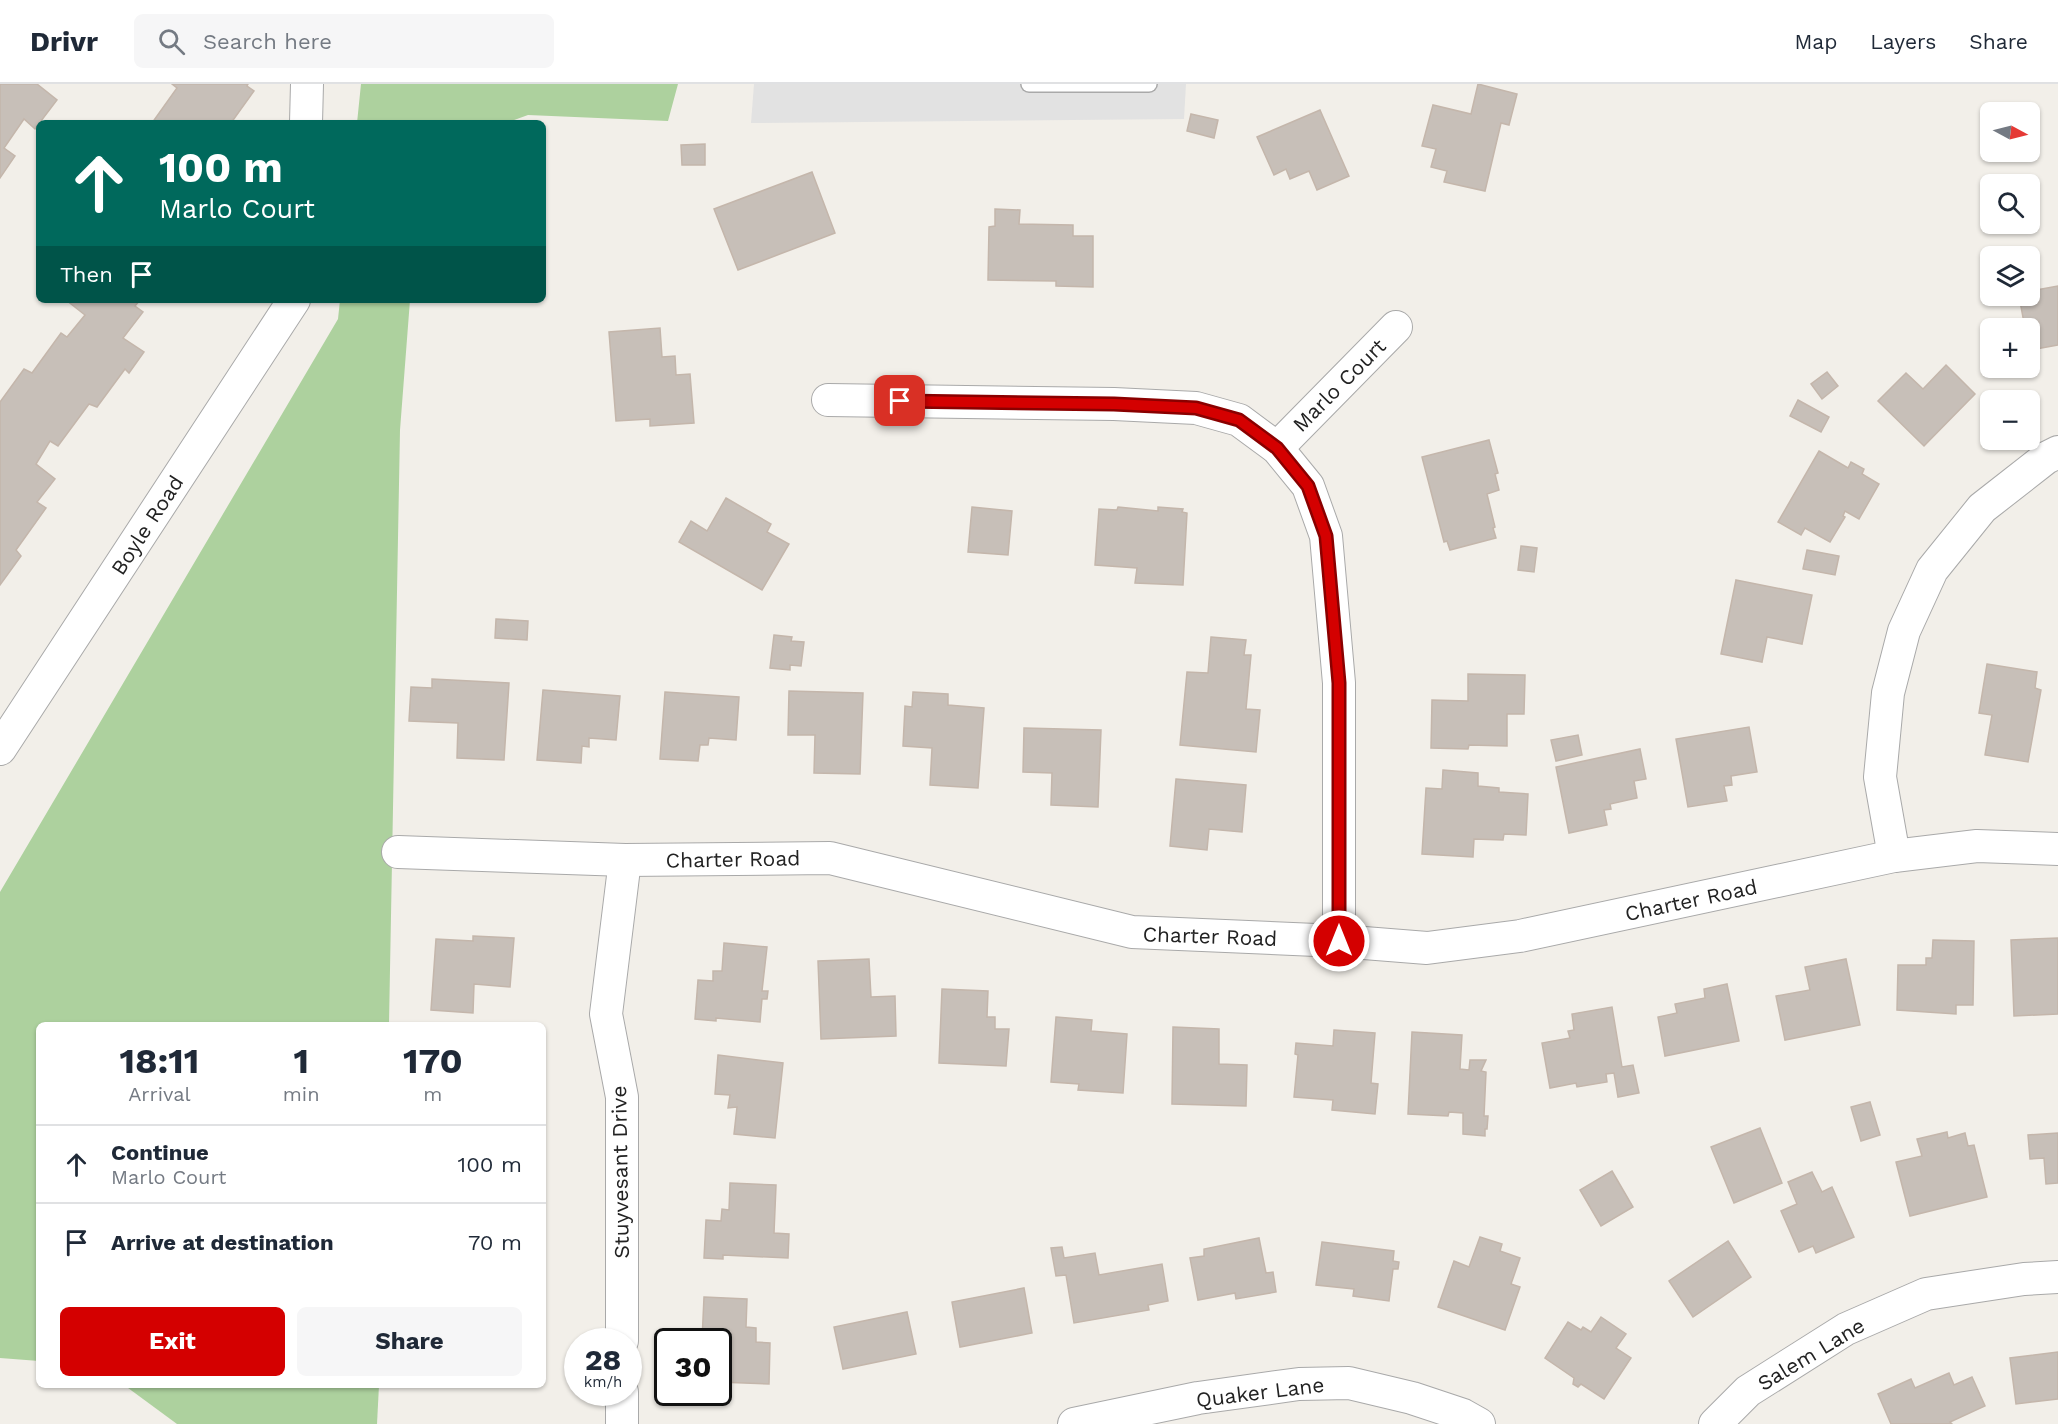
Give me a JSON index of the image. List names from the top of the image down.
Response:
{
  "streets": {
    "street": [
      "Marlo Court",
      "Boyle Road",
      "Charter Road",
      "Stuyvesant Drive",
      "Salem Lane",
      "Quaker Lane"
    ]
  },
  "crossings": [
    ["Charter Road", "Stuyvesant Drive"]
  ],
  "north": "right",
  "page": {
    "header": "Drivr",
    "search": "Search here",
    "nav": ["Map", "Layers", "Share"],
    "map_buttons": ["+", "−"],
    "turn": ["100 m", "Marlo Court"],
    "then": "Then",
    "eta": [
      "18:11",
      "Arrival",
      "1",
      "min",
      "170",
      "m"
    ],
    "list": [
      {
        "name": "Continue",
        "note": "Marlo Court",
        "value": "100 m"
      },
      {
        "name": "Arrive at destination",
        "value": "70 m"
      }
    ],
    "buttons": ["Exit", "Share"],
    "speed": "28 km/h",
    "limit": "30"
  }
}
